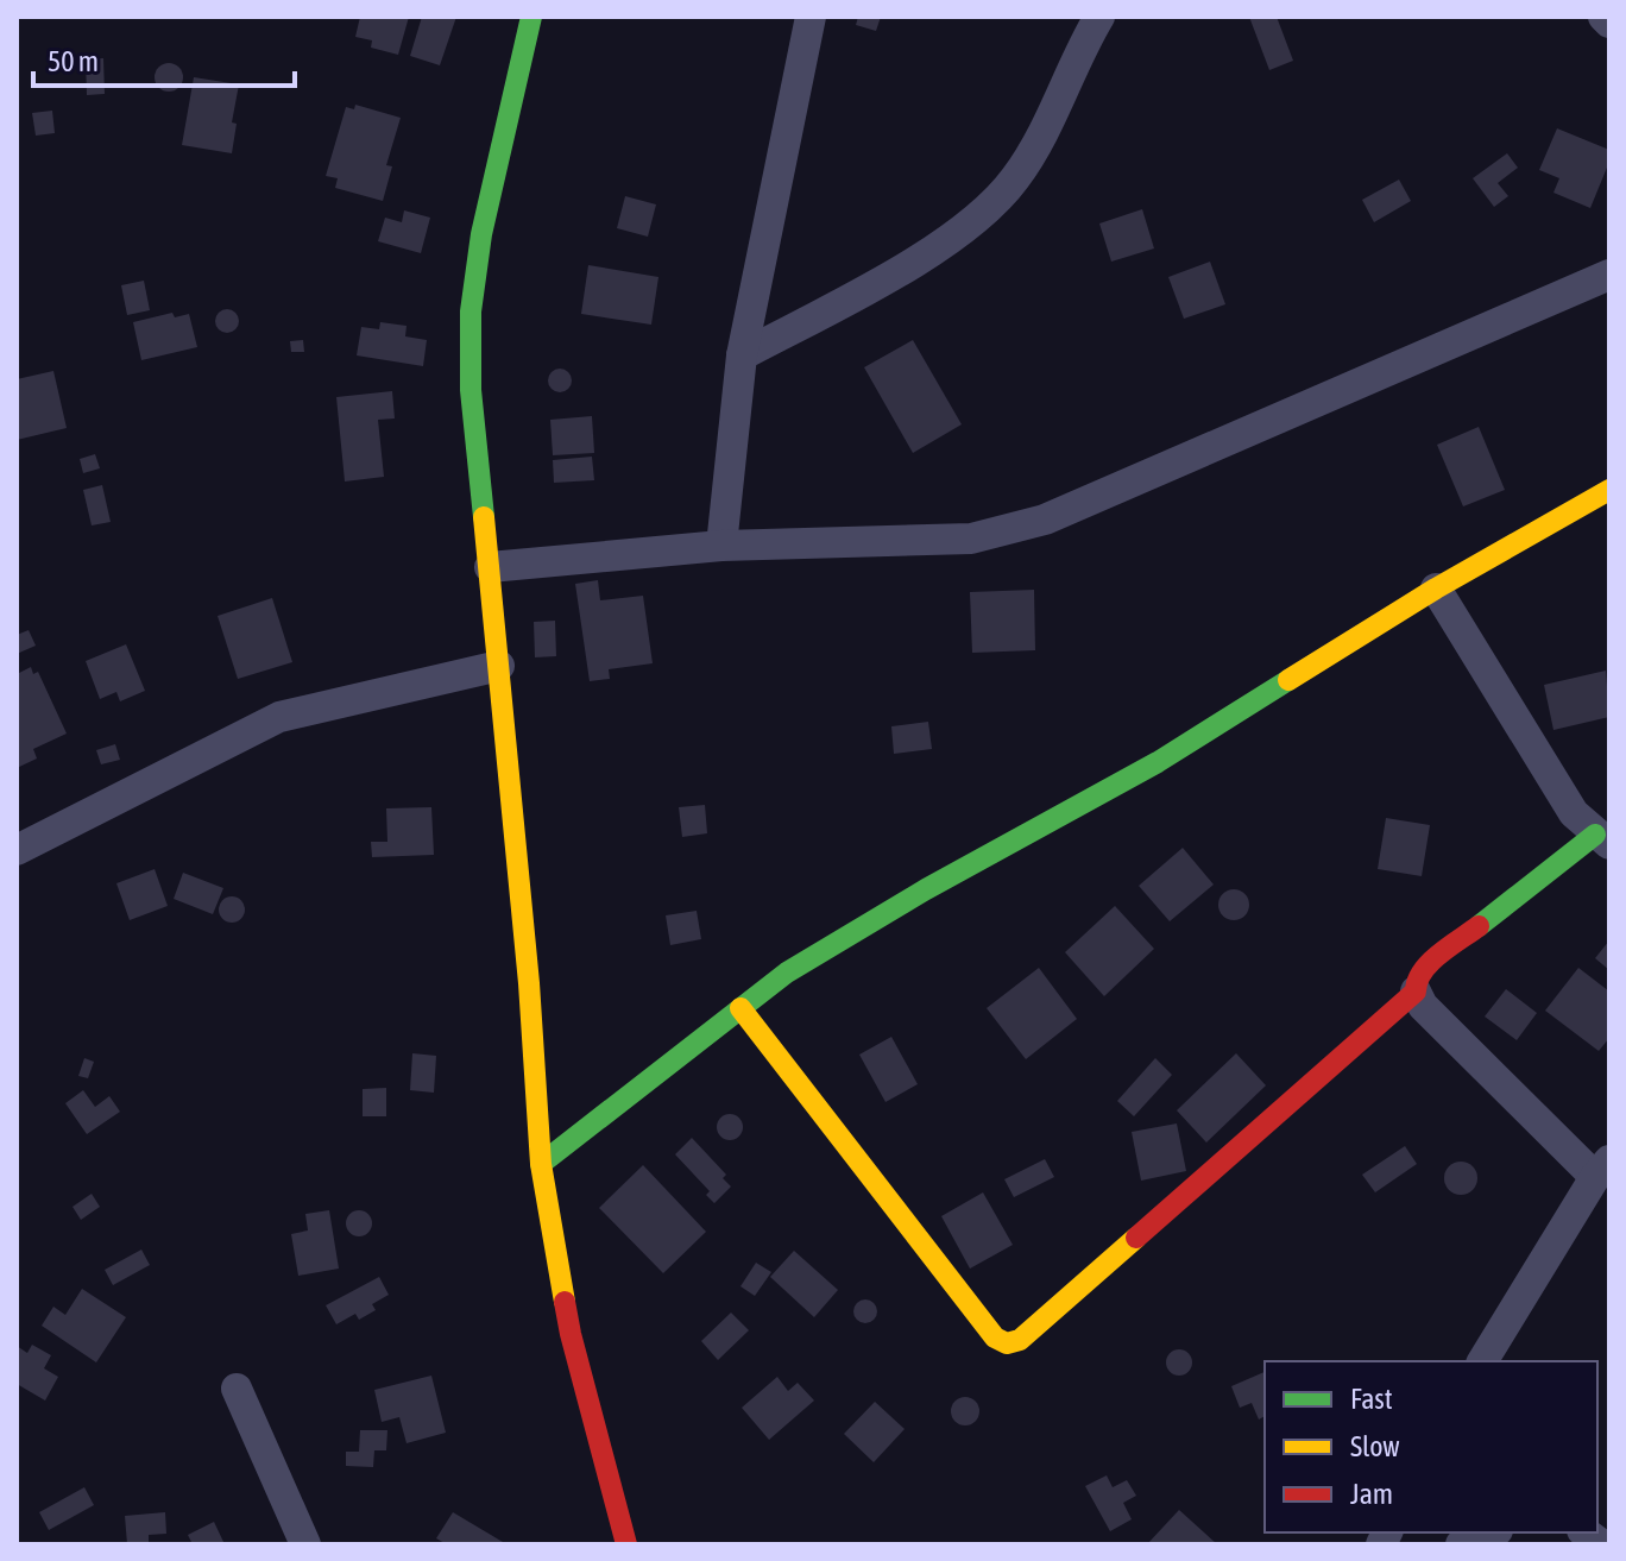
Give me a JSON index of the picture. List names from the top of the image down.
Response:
{
  "legend": ["Fast", "Slow", "Jam"],
  "scale_bar": "50 m"
}
